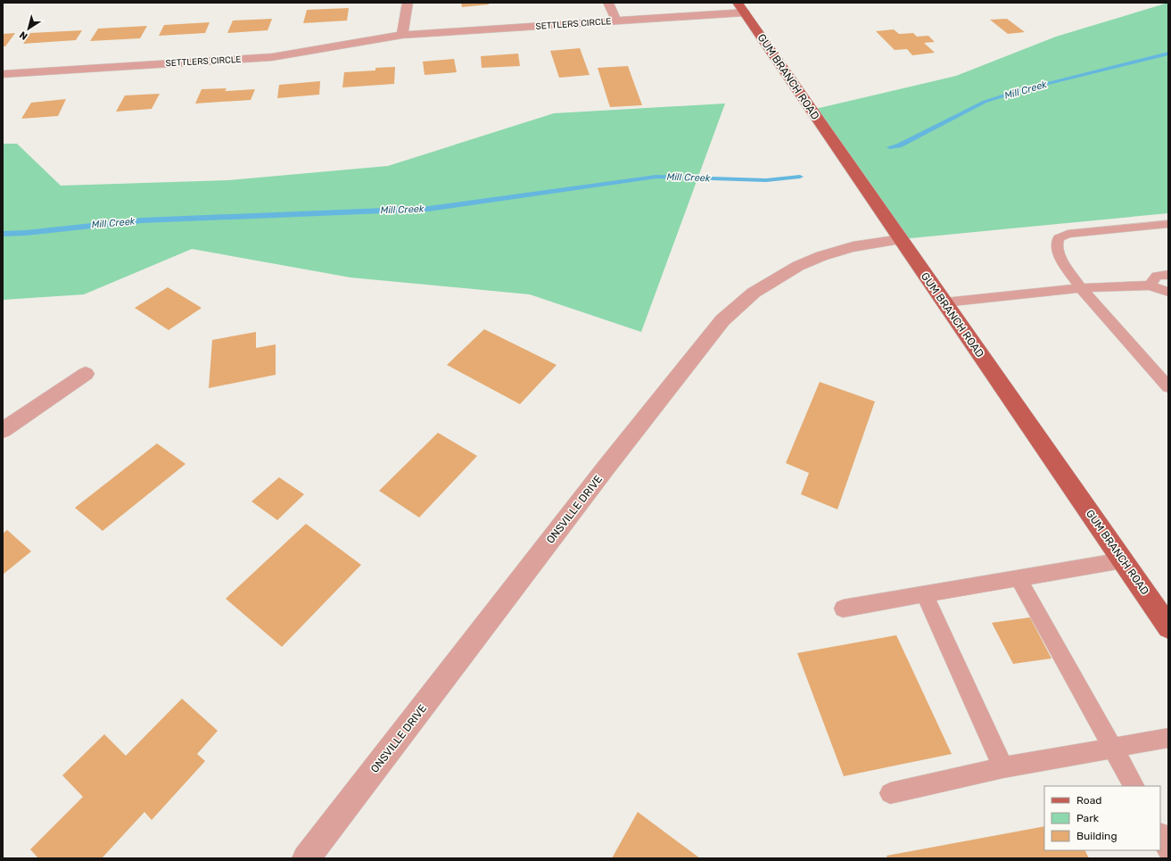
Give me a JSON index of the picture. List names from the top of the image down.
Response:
{
  "streets": {
    "main road": ["GUM BRANCH ROAD"],
    "street": ["SETTLERS CIRCLE", "ONSVILLE DRIVE"]
  },
  "crossings": [
    ["SETTLERS CIRCLE", "GUM BRANCH ROAD"],
    ["GUM BRANCH ROAD", "ONSVILLE DRIVE"]
  ],
  "water": ["Mill Creek"],
  "legend": ["Road", "Park", "Building"],
  "north": "bottom left"
}
